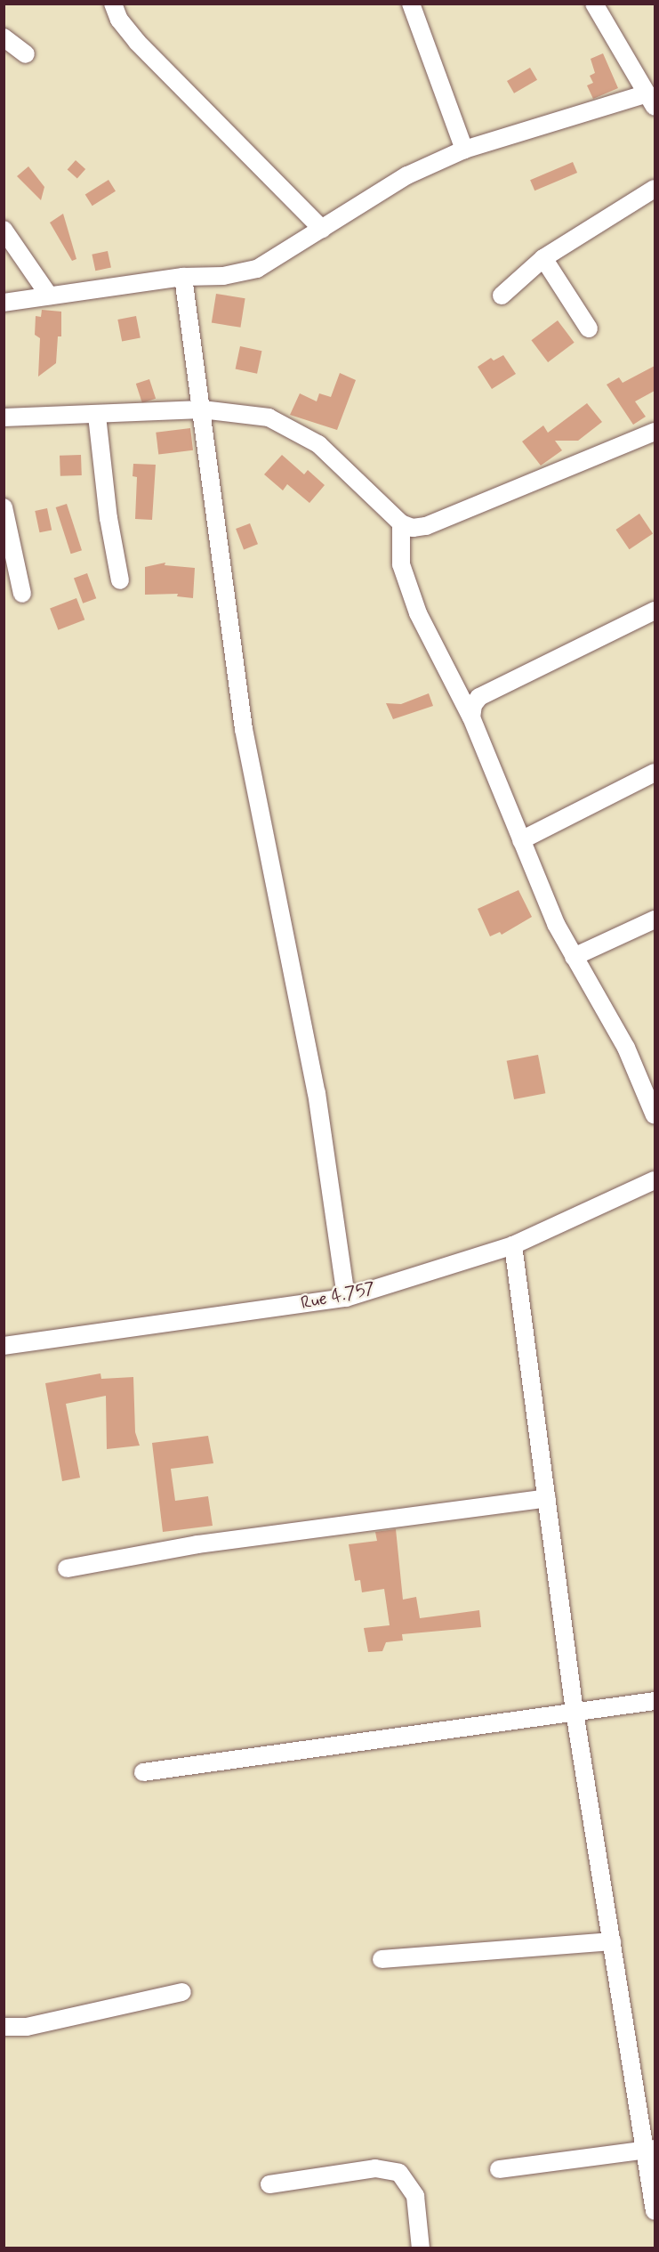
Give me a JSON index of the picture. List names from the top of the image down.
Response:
{
  "streets": {
    "street": ["Rue 4.757"]
  }
}
